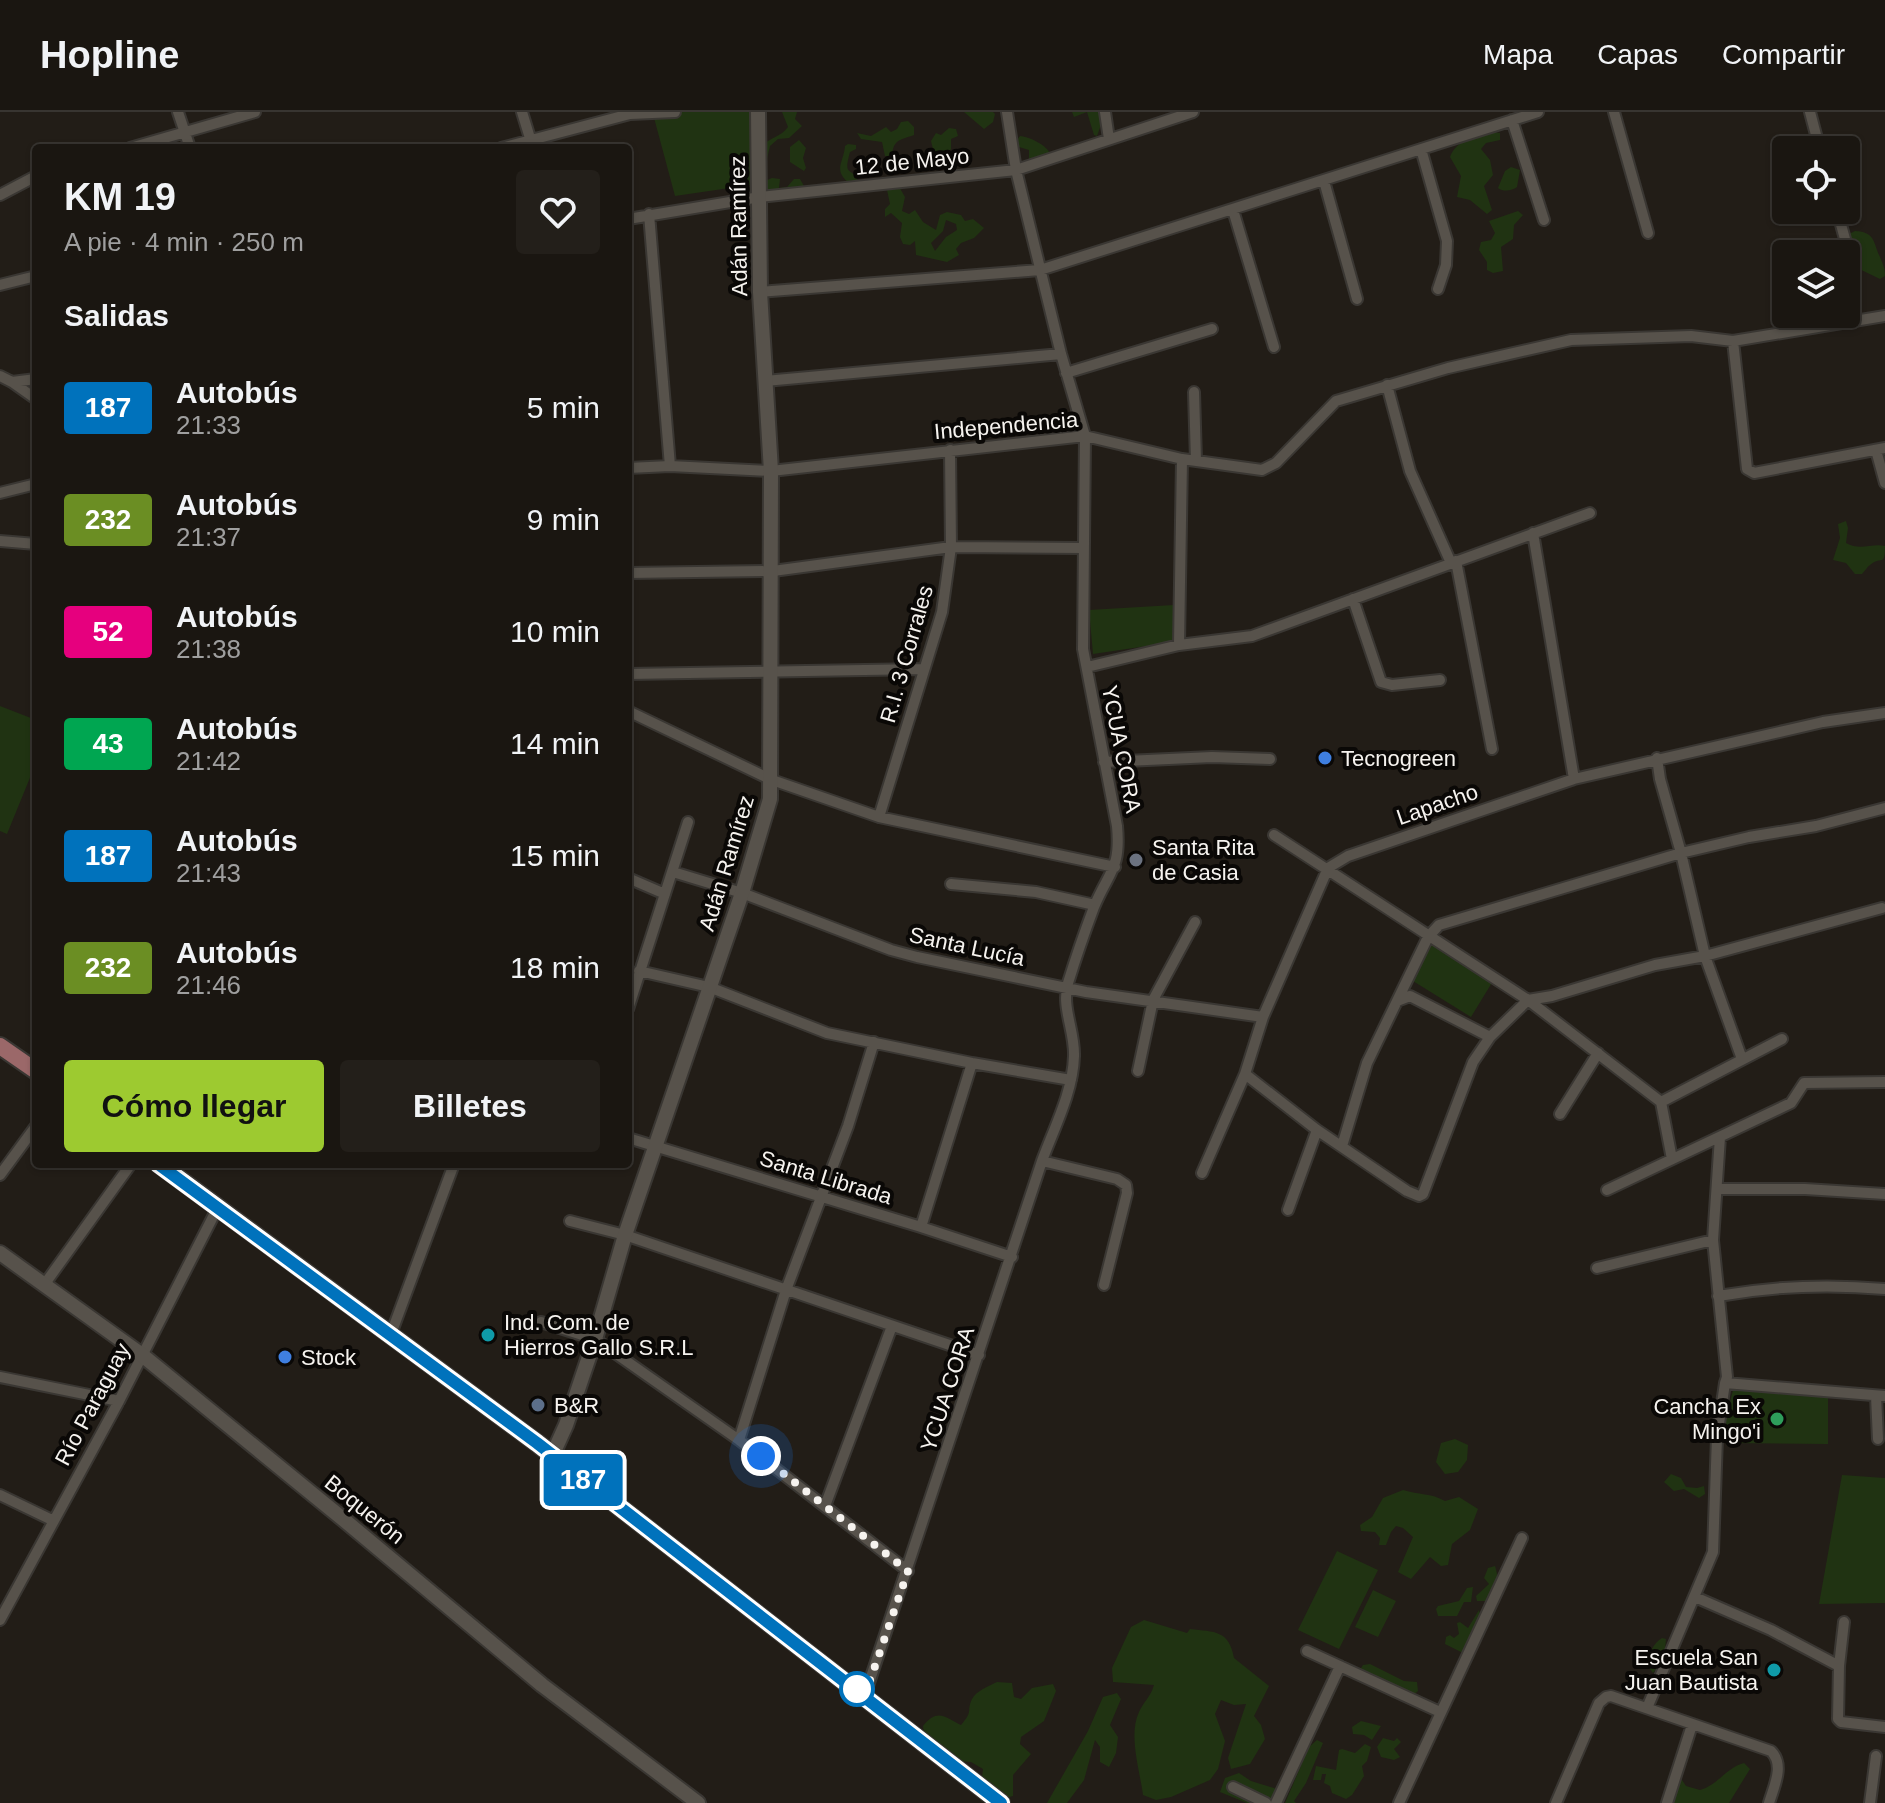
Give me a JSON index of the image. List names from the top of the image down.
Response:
{
  "streets": {
    "street": [
      "12 de Mayo",
      "Adán Ramírez",
      "Independencia",
      "R.I. 3 Corrales",
      "YCUA CORA",
      "Lapacho",
      "Santa Lucía",
      "Santa Librada",
      "Río Paraguay",
      "Boquerón"
    ]
  },
  "crossings": [
    ["12 de Mayo", "Adán Ramírez"],
    ["12 de Mayo", "YCUA CORA"],
    ["Adán Ramírez", "Independencia"],
    ["Adán Ramírez", "Santa Lucía"],
    ["Adán Ramírez", "Santa Librada"],
    ["Independencia", "R.I. 3 Corrales"],
    ["Independencia", "YCUA CORA"],
    ["YCUA CORA", "Santa Lucía"],
    ["YCUA CORA", "Santa Librada"],
    ["Río Paraguay", "Boquerón"]
  ],
  "places": [
    "Tecnogreen",
    "Santa Rita de Casia",
    "Ind. Com. de Hierros Gallo S.R.L",
    "Stock",
    "B&R",
    "Cancha Ex Mingo'i",
    "Escuela San Juan Bautista"
  ],
  "lines": ["bus line 187"],
  "page": {
    "header": "Hopline",
    "nav": ["Mapa", "Capas", "Compartir"],
    "on_map": "187",
    "heading": [
      ["KM 19", "A pie · 4 min · 250 m"],
      "Salidas"
    ],
    "list": [
      {
        "mark": "187",
        "name": "Autobús",
        "note": "21:33",
        "value": "5 min"
      },
      {
        "mark": "232",
        "name": "Autobús",
        "note": "21:37",
        "value": "9 min"
      },
      {
        "mark": "52",
        "name": "Autobús",
        "note": "21:38",
        "value": "10 min"
      },
      {
        "mark": "43",
        "name": "Autobús",
        "note": "21:42",
        "value": "14 min"
      },
      {
        "mark": "187",
        "name": "Autobús",
        "note": "21:43",
        "value": "15 min"
      },
      {
        "mark": "232",
        "name": "Autobús",
        "note": "21:46",
        "value": "18 min"
      }
    ],
    "buttons": ["Cómo llegar", "Billetes"]
  }
}
